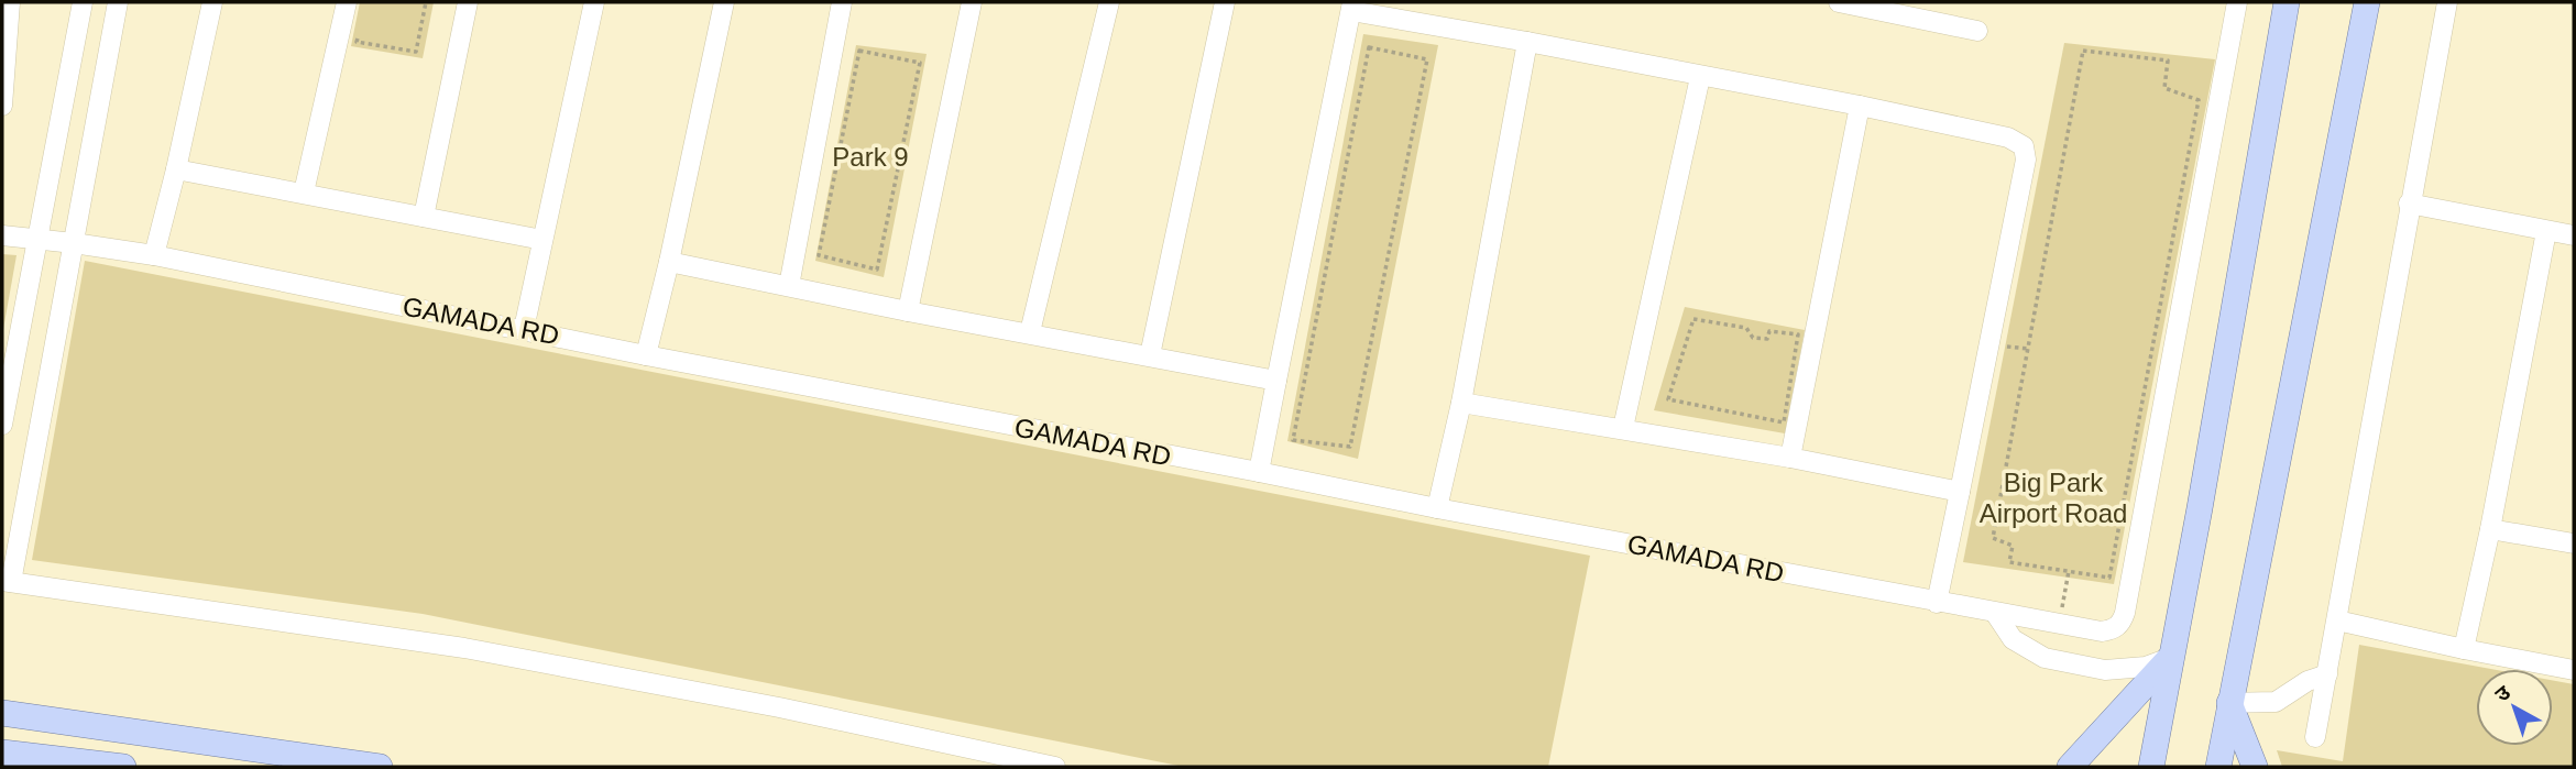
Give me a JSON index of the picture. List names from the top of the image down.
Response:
{
  "streets": {
    "street": ["GAMADA RD"]
  },
  "parks": ["Park 9", "Big Park Airport Road"],
  "north": "top left"
}
